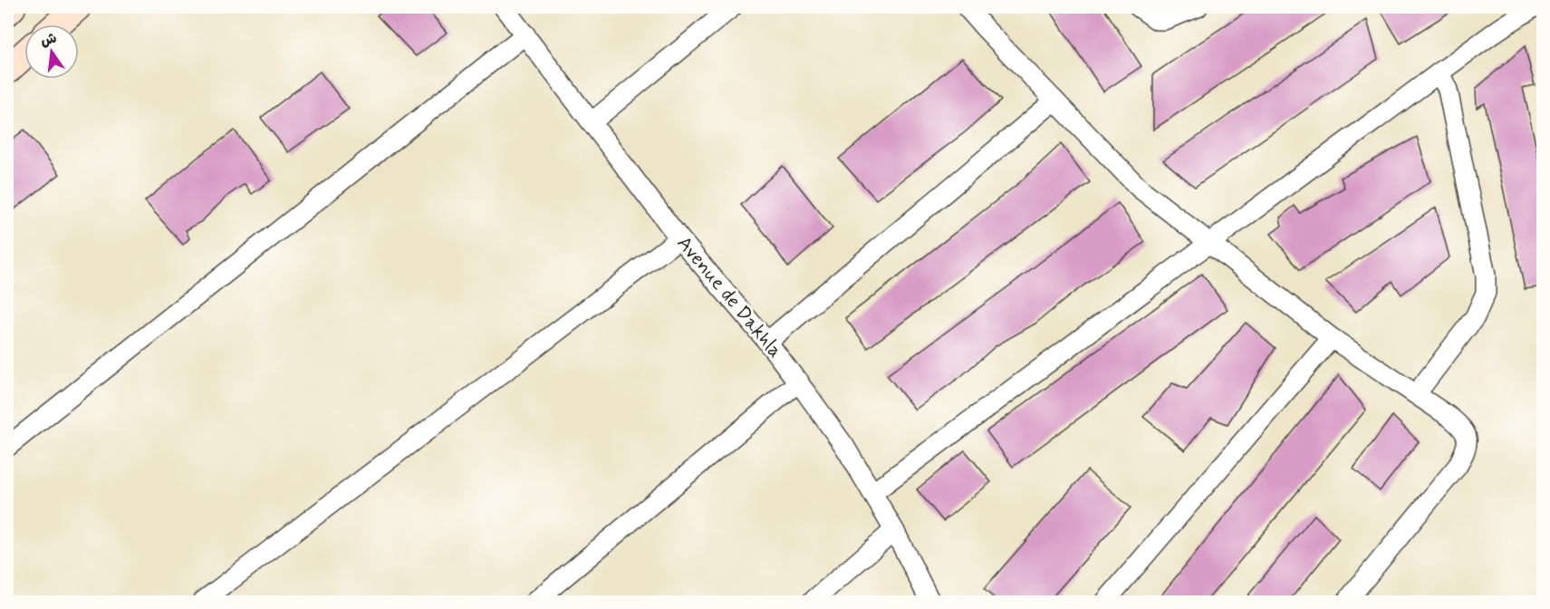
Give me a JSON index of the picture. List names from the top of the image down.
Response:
{
  "streets": {
    "street": ["Avenue de Dakhla"]
  },
  "north": "top"
}
